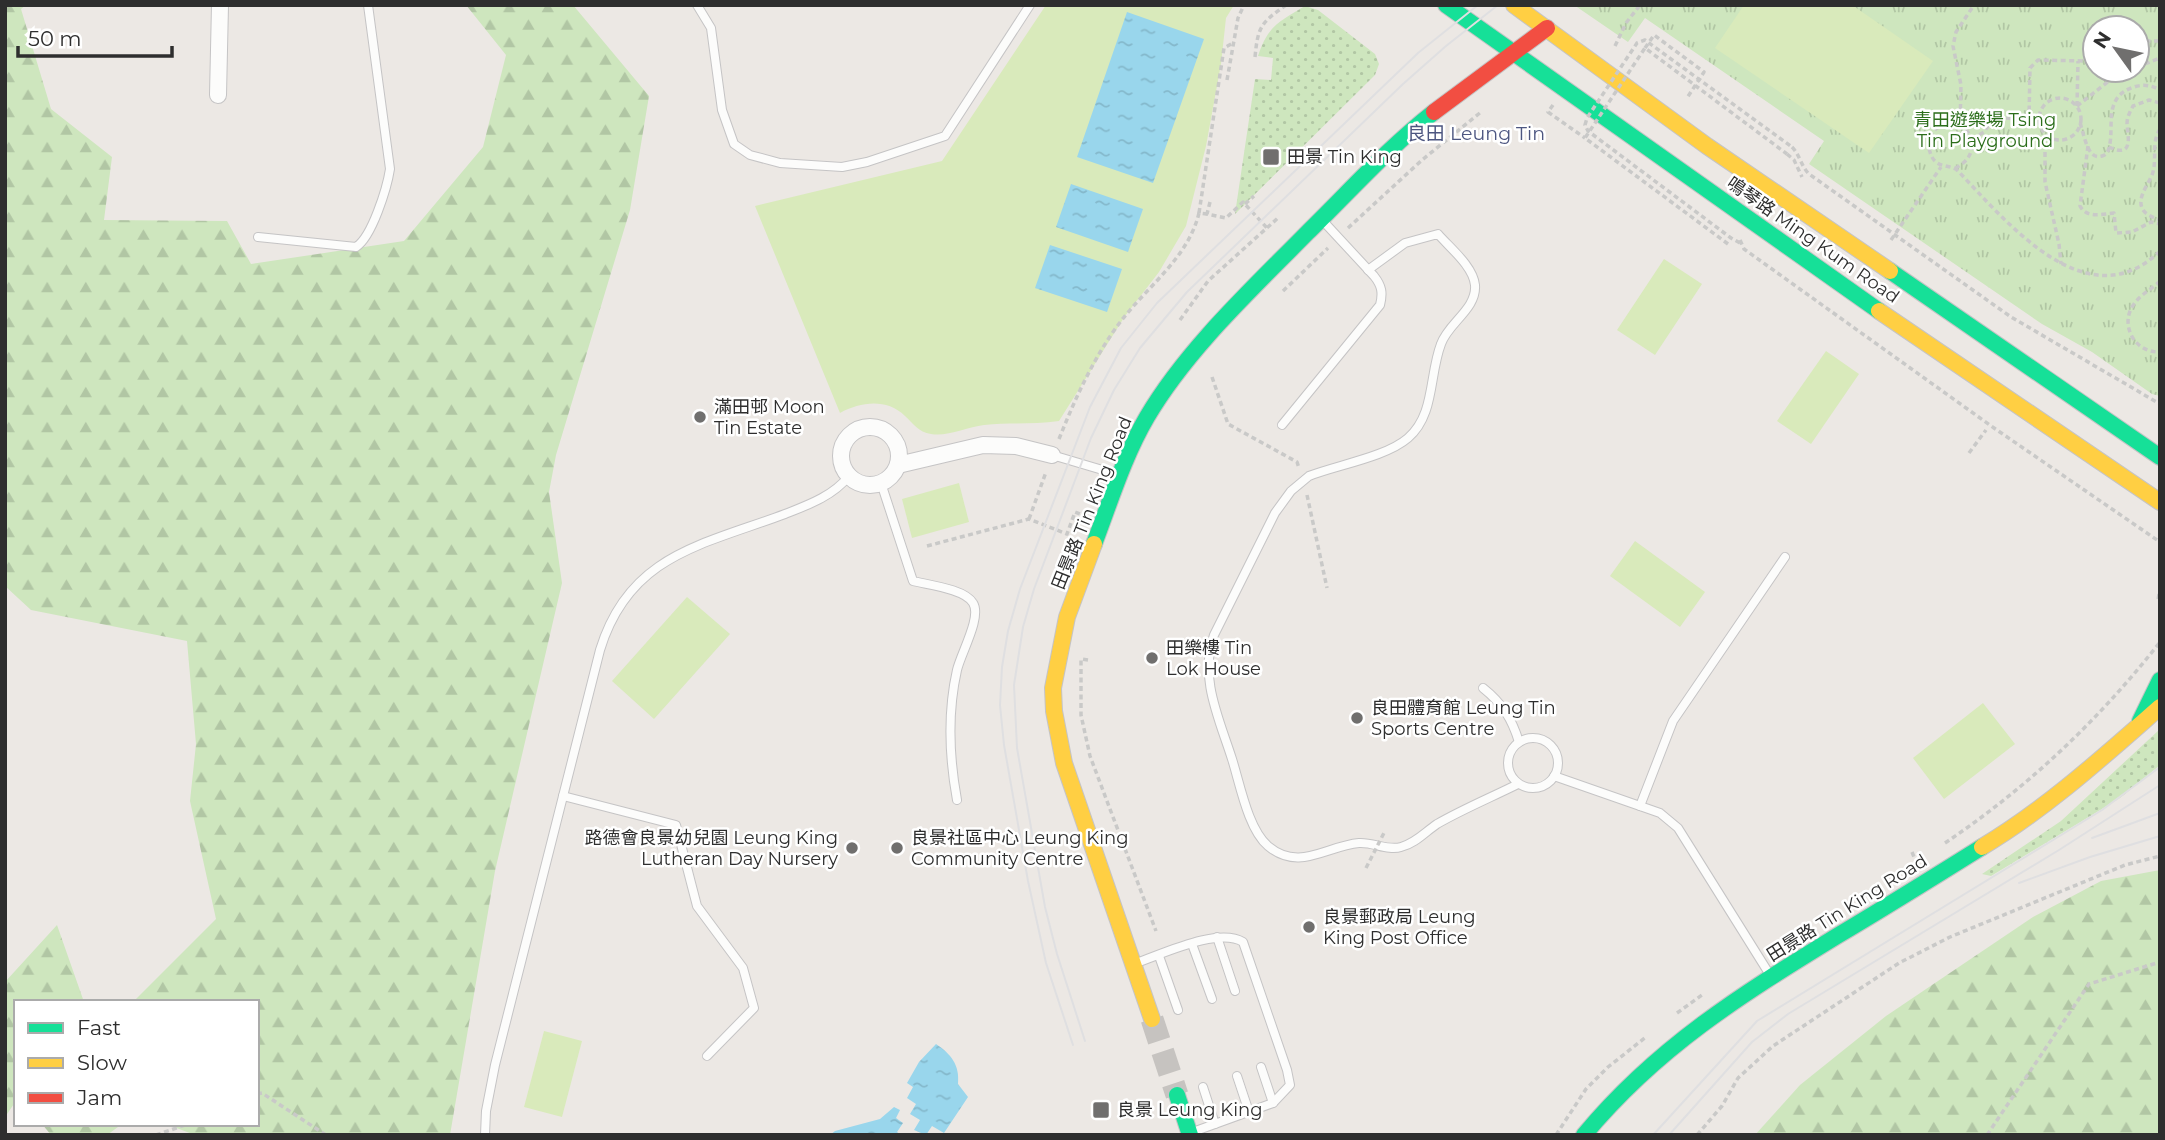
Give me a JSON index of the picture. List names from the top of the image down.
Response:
{
  "streets": {
    "street": ["鳴琴路 Ming Kum Road", "田景路 Tin King Road"]
  },
  "crossings": [
    ["鳴琴路 Ming Kum Road", "田景路 Tin King Road"]
  ],
  "districts": ["良田 Leung Tin"],
  "parks": ["青田遊樂場 Tsing Tin Playground"],
  "places": {
    "transit": ["田景 Tin King", "良景 Leung King"],
    "other": [
      "滿田邨 Moon Tin Estate",
      "田樂樓 Tin Lok House",
      "良田體育館 Leung Tin Sports Centre",
      "路德會良景幼兒園 Leung King Lutheran Day Nursery",
      "良景社區中心 Leung King Community Centre",
      "良景郵政局 Leung King Post Office"
    ]
  },
  "legend": ["Fast", "Slow", "Jam"],
  "scale_bar": "50 m",
  "north": "top left"
}
